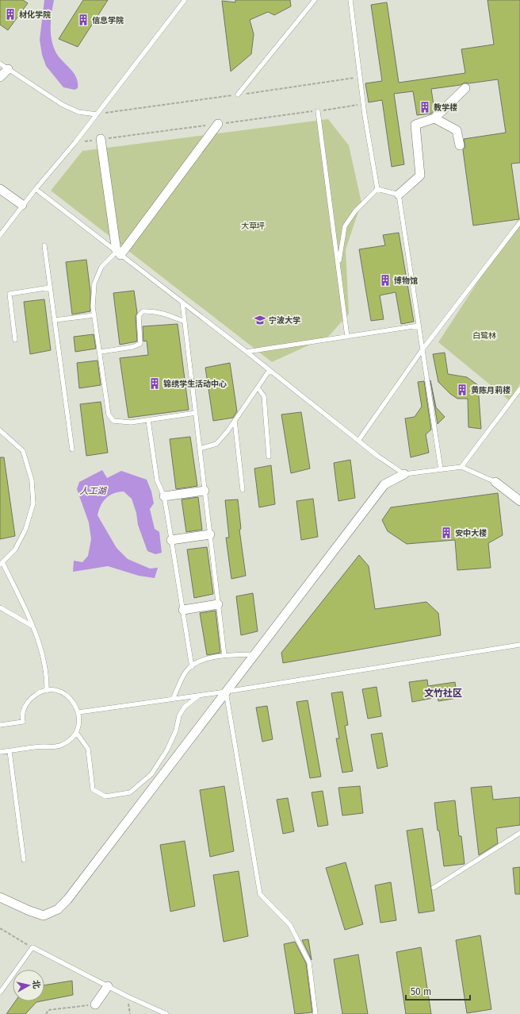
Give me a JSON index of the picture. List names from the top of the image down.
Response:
{
  "districts": ["文竹社区"],
  "water": ["人工湖"],
  "parks": ["大草坪", "白鹭林"],
  "places": {
    "building": [
      "材化学院",
      "信息学院",
      "教学楼",
      "博物馆",
      "锦绣学生活动中心",
      "黄陈月莉楼",
      "安中大楼"
    ],
    "school or university": ["宁波大学"]
  },
  "scale_bar": "50 m",
  "north": "right"
}
